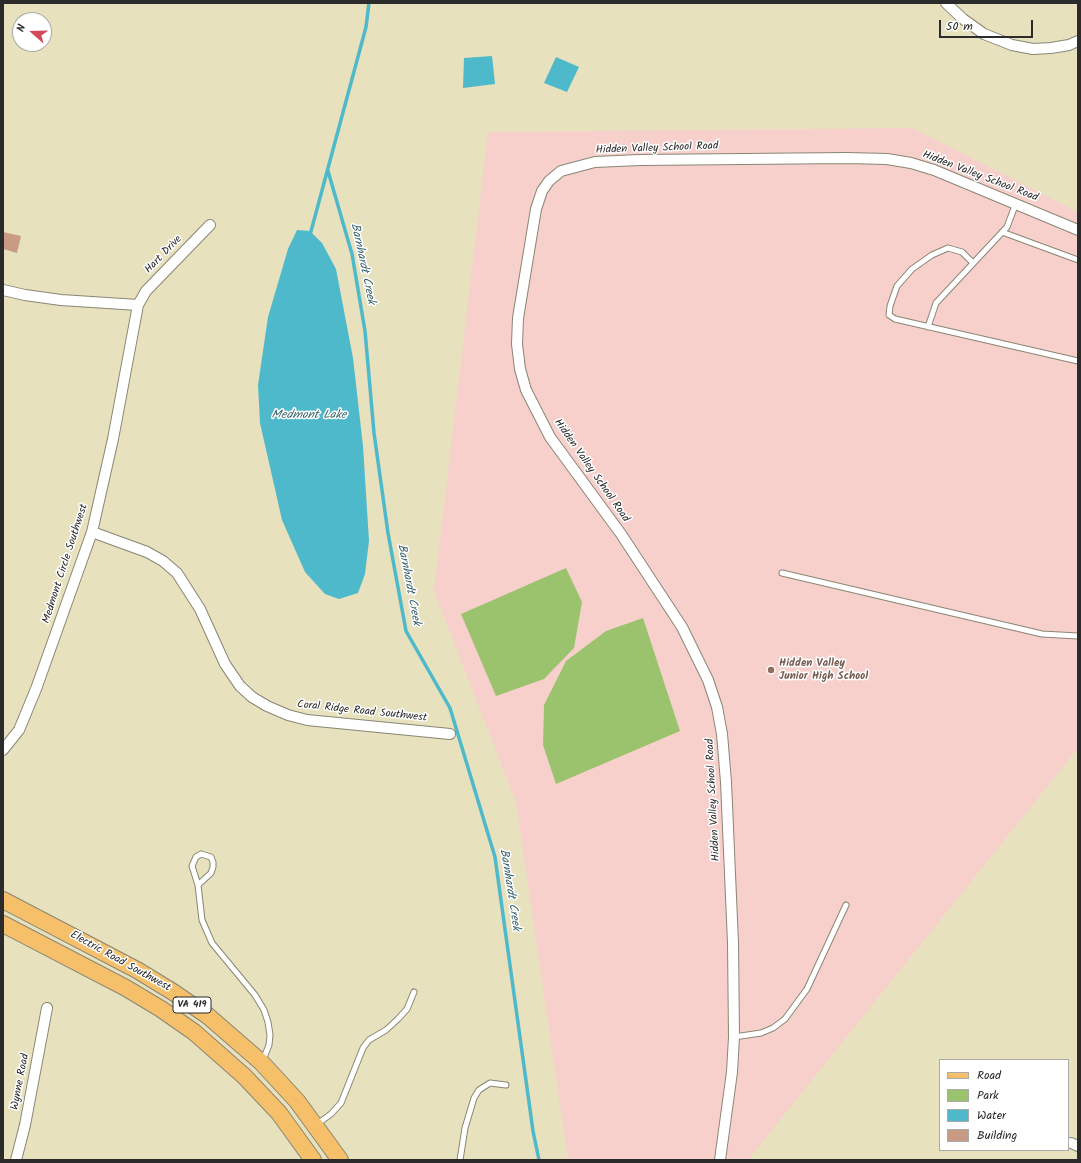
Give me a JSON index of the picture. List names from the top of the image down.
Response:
{
  "streets": {
    "main road": ["Electric Road Southwest", "VA 419"],
    "street": [
      "Hidden Valley School Road",
      "Hart Drive",
      "Medmont Circle Southwest",
      "Coral Ridge Road Southwest",
      "Wynne Road"
    ]
  },
  "crossings": [
    ["Hart Drive", "Medmont Circle Southwest"],
    ["Medmont Circle Southwest", "Coral Ridge Road Southwest"]
  ],
  "water": ["Barnhardt Creek", "Medmont Lake"],
  "places": ["Hidden Valley Junior High School"],
  "legend": [
    "Road",
    "Park",
    "Water",
    "Building"
  ],
  "scale_bar": "50 m",
  "north": "left"
}
